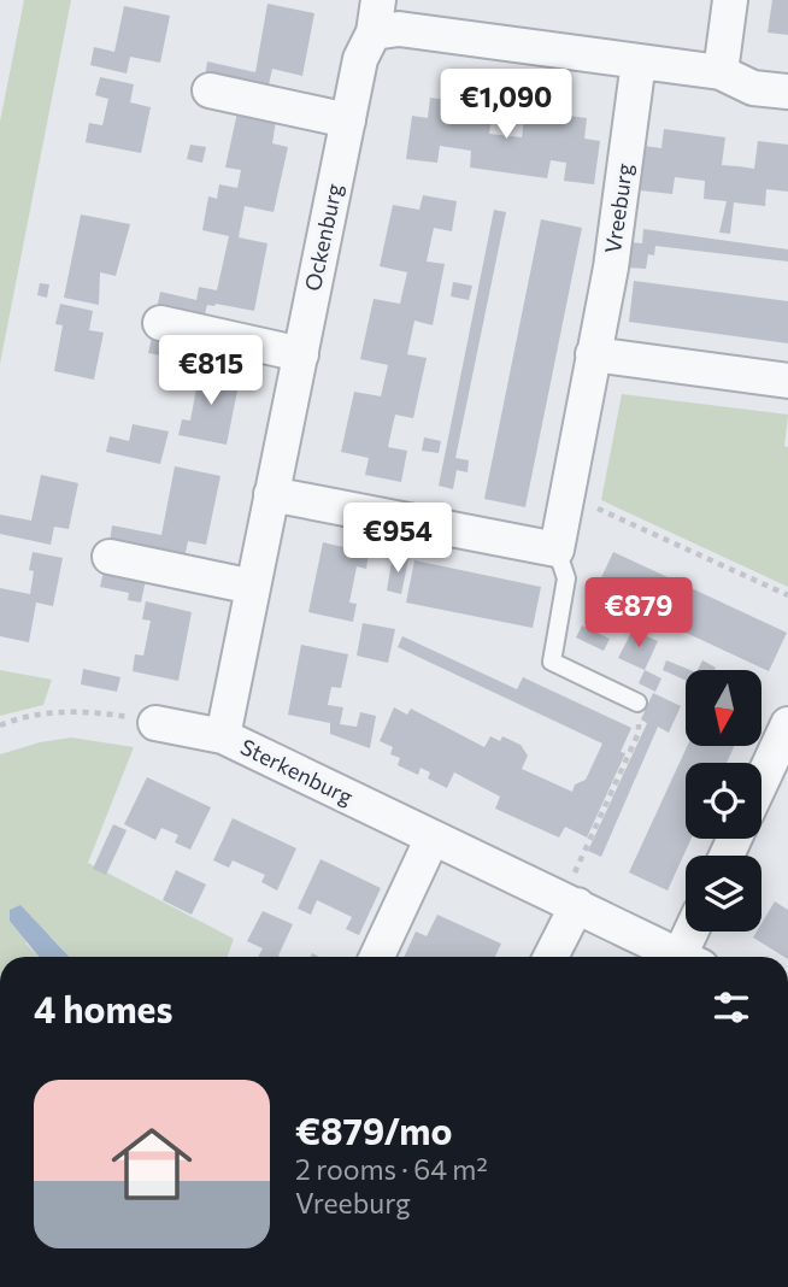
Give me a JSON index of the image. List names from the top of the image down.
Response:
{
  "streets": {
    "street": ["Vreeburg", "Ockenburg", "Sterkenburg"]
  },
  "crossings": [
    ["Ockenburg", "Sterkenburg"]
  ],
  "north": "bottom",
  "page": {
    "price": [
      "€1,090",
      "€815",
      "€954",
      "€879"
    ],
    "heading": "4 homes",
    "list": [
      {
        "name": "€879/mo",
        "note": "2 rooms · 64 m² · Vreeburg"
      }
    ]
  }
}
